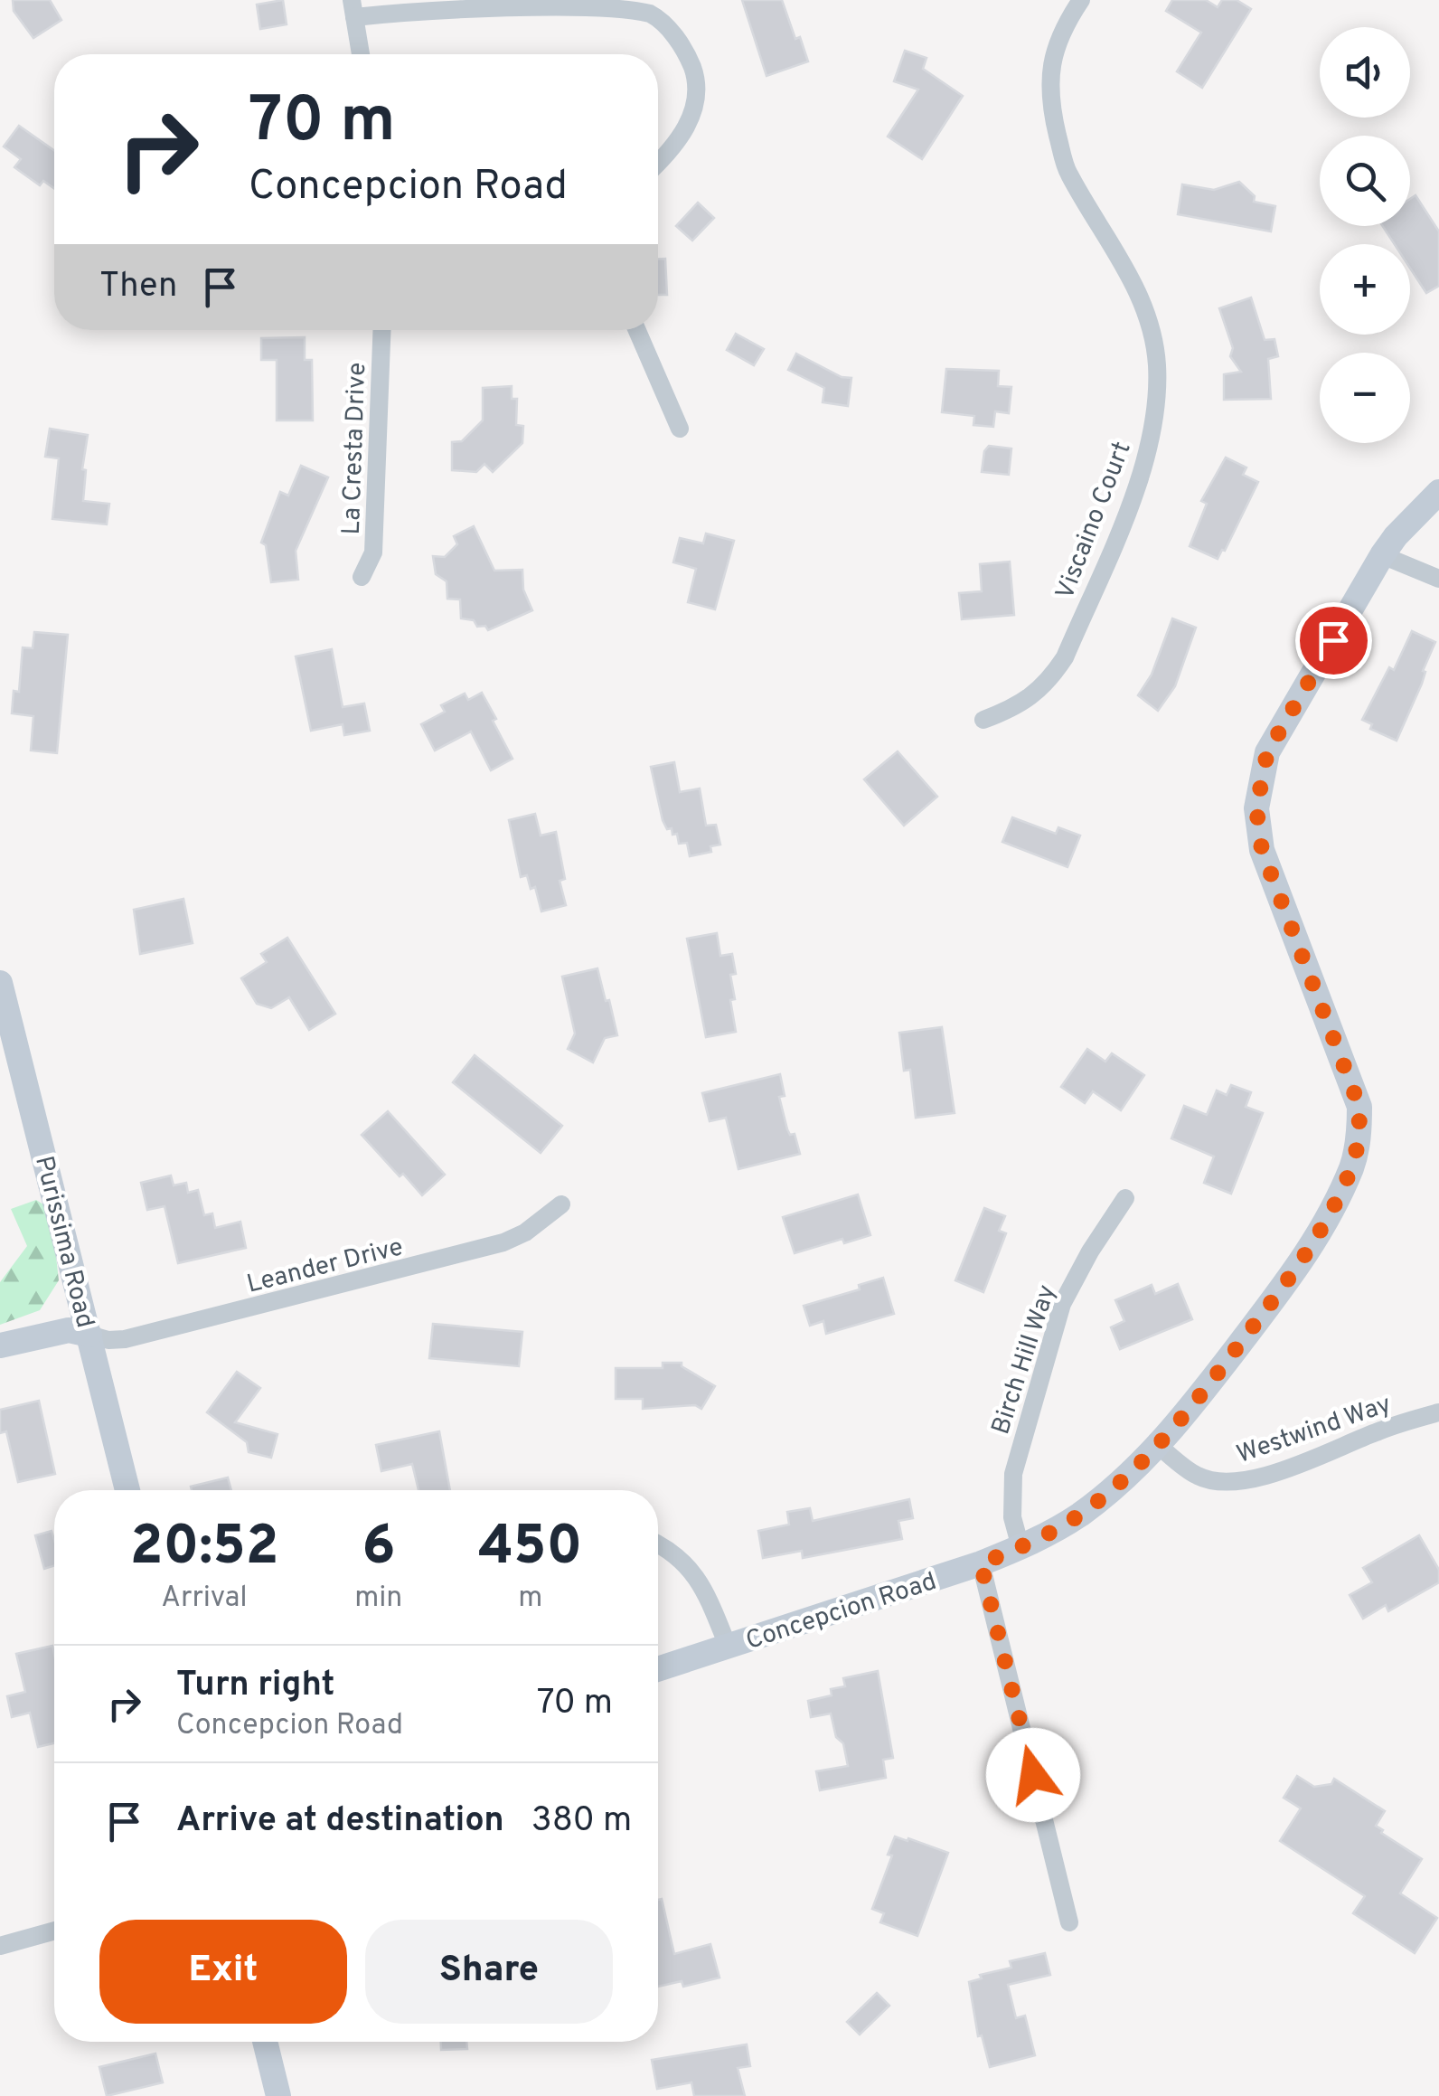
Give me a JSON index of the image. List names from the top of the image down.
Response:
{
  "streets": {
    "street": [
      "La Cresta Drive",
      "Viscaino Court",
      "Purissima Road",
      "Leander Drive",
      "Birch Hill Way",
      "Westwind Way",
      "Concepcion Road"
    ]
  },
  "crossings": [
    ["Purissima Road", "Leander Drive"],
    ["Birch Hill Way", "Concepcion Road"],
    ["Westwind Way", "Concepcion Road"]
  ],
  "page": {
    "map_buttons": ["+", "−"],
    "turn": ["70 m", "Concepcion Road"],
    "then": "Then",
    "eta": [
      "20:52",
      "Arrival",
      "6",
      "min",
      "450",
      "m"
    ],
    "list": [
      {
        "name": "Turn right",
        "note": "Concepcion Road",
        "value": "70 m"
      },
      {
        "name": "Arrive at destination",
        "value": "380 m"
      }
    ],
    "buttons": ["Exit", "Share"]
  }
}
